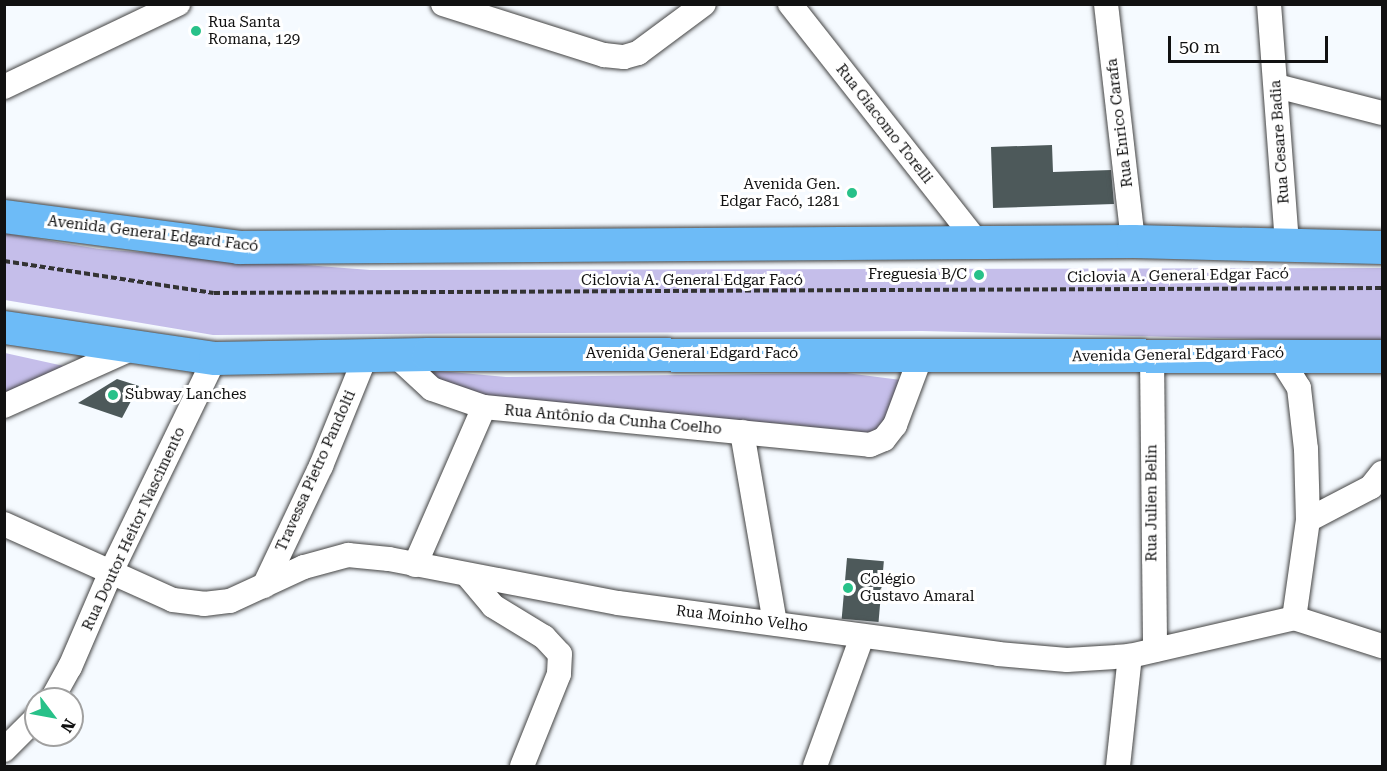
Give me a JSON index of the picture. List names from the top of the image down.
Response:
{
  "streets": {
    "main road": ["Avenida General Edgard Facó"],
    "street": [
      "Rua Enrico Carafa",
      "Rua Giacomo Torelli",
      "Rua Cesare Badia",
      "Rua Antônio da Cunha Coelho",
      "Travessa Pietro Pandolti",
      "Rua Julien Belin",
      "Rua Doutor Heitor Nascimento",
      "Rua Moinho Velho"
    ],
    "path": ["Ciclovia A. General Edgar Facó"]
  },
  "crossings": [
    ["Rua Enrico Carafa", "Avenida General Edgard Facó"],
    ["Rua Giacomo Torelli", "Avenida General Edgard Facó"],
    ["Rua Cesare Badia", "Avenida General Edgard Facó"],
    ["Avenida General Edgard Facó", "Rua Antônio da Cunha Coelho"],
    ["Avenida General Edgard Facó", "Travessa Pietro Pandolti"],
    ["Avenida General Edgard Facó", "Rua Julien Belin"],
    ["Avenida General Edgard Facó", "Rua Doutor Heitor Nascimento"],
    ["Rua Antônio da Cunha Coelho", "Travessa Pietro Pandolti"],
    ["Rua Antônio da Cunha Coelho", "Rua Moinho Velho"],
    ["Travessa Pietro Pandolti", "Rua Moinho Velho"],
    ["Rua Julien Belin", "Rua Moinho Velho"],
    ["Rua Doutor Heitor Nascimento", "Rua Moinho Velho"]
  ],
  "places": [
    "Rua Santa Romana, 129",
    "Avenida Gen. Edgar Facó, 1281",
    "Freguesia B/C",
    "Subway Lanches",
    "Colégio Gustavo Amaral"
  ],
  "scale_bar": "50 m",
  "north": "bottom right"
}
